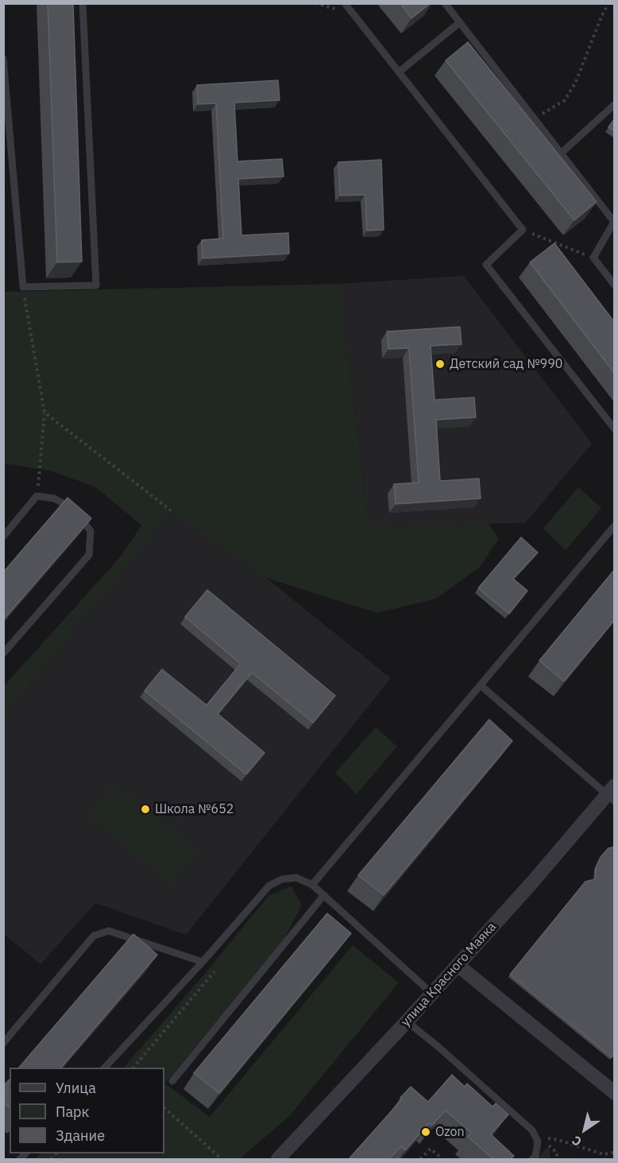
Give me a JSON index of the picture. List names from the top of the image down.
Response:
{
  "streets": {
    "street": ["улица Красного Маяка"]
  },
  "places": ["Детский сад №990", "Школа №652", "Ozon"],
  "legend": ["Улица", "Парк", "Здание"],
  "north": "bottom left"
}
